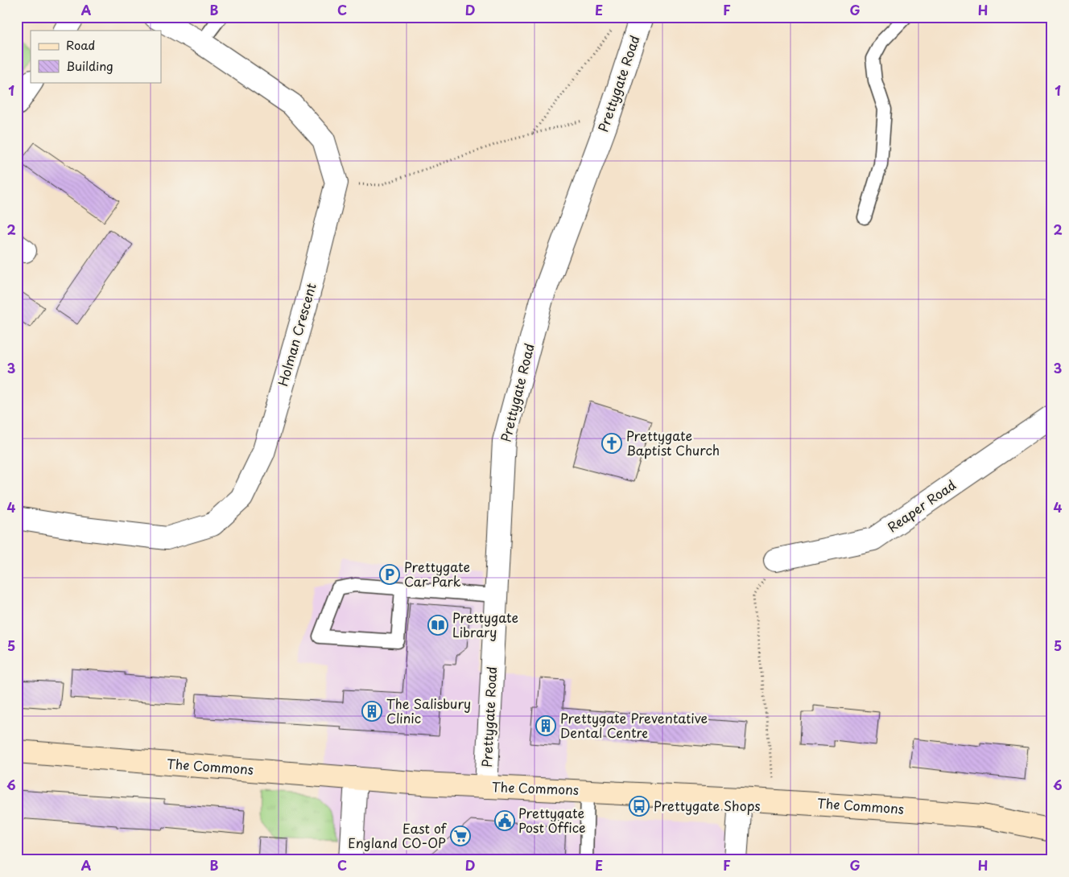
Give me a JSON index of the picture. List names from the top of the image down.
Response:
{
  "streets": {
    "street": [
      "Prettygate Road",
      "Holman Crescent",
      "Reaper Road",
      "The Commons"
    ]
  },
  "crossings": [
    ["Prettygate Road", "The Commons"]
  ],
  "places": {
    "church": ["Prettygate Baptist Church"],
    "parking": ["Prettygate Car Park"],
    "library": ["Prettygate Library"],
    "building": ["The Salisbury Clinic", "Prettygate Preventative Dental Centre"],
    "bus stop": ["Prettygate Shops"],
    "public building": ["Prettygate Post Office"],
    "supermarket": ["East of England CO-OP"]
  },
  "legend": ["Road", "Building"],
  "grid": {
    "columns": [
      "A",
      "B",
      "C",
      "D",
      "E",
      "F",
      "G",
      "H"
    ],
    "rows": [
      "1",
      "2",
      "3",
      "4",
      "5",
      "6"
    ]
  }
}
